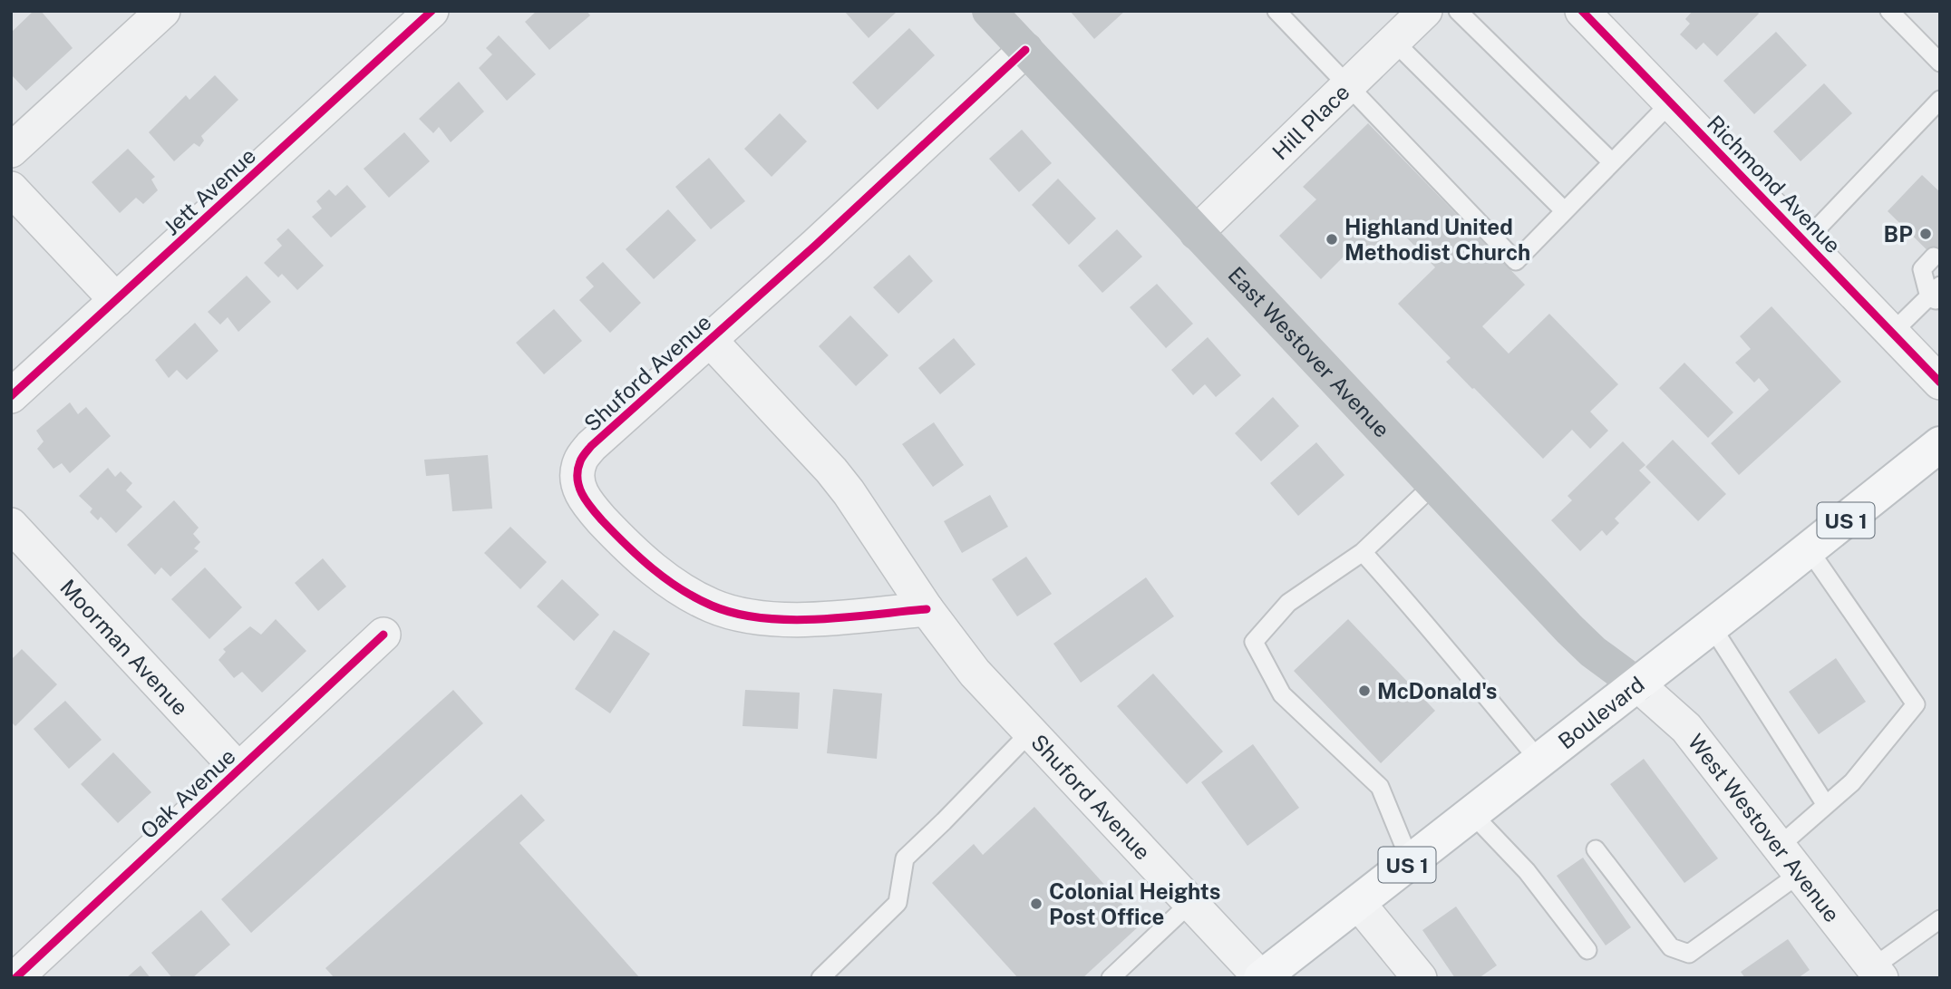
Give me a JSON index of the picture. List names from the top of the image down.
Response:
{
  "streets": {
    "main road": ["East Westover Avenue", "US 1", "Boulevard"],
    "street": [
      "Hill Place",
      "Richmond Avenue",
      "Jett Avenue",
      "Shuford Avenue",
      "Moorman Avenue",
      "Oak Avenue",
      "West Westover Avenue"
    ]
  },
  "crossings": [
    ["Hill Place", "East Westover Avenue"],
    ["East Westover Avenue", "Shuford Avenue"],
    ["East Westover Avenue", "Boulevard"],
    ["East Westover Avenue", "West Westover Avenue"],
    ["Shuford Avenue", "Boulevard"],
    ["Moorman Avenue", "Oak Avenue"],
    ["Boulevard", "West Westover Avenue"]
  ],
  "places": [
    "BP",
    "Highland United Methodist Church",
    "McDonald's",
    "Colonial Heights Post Office"
  ]
}
